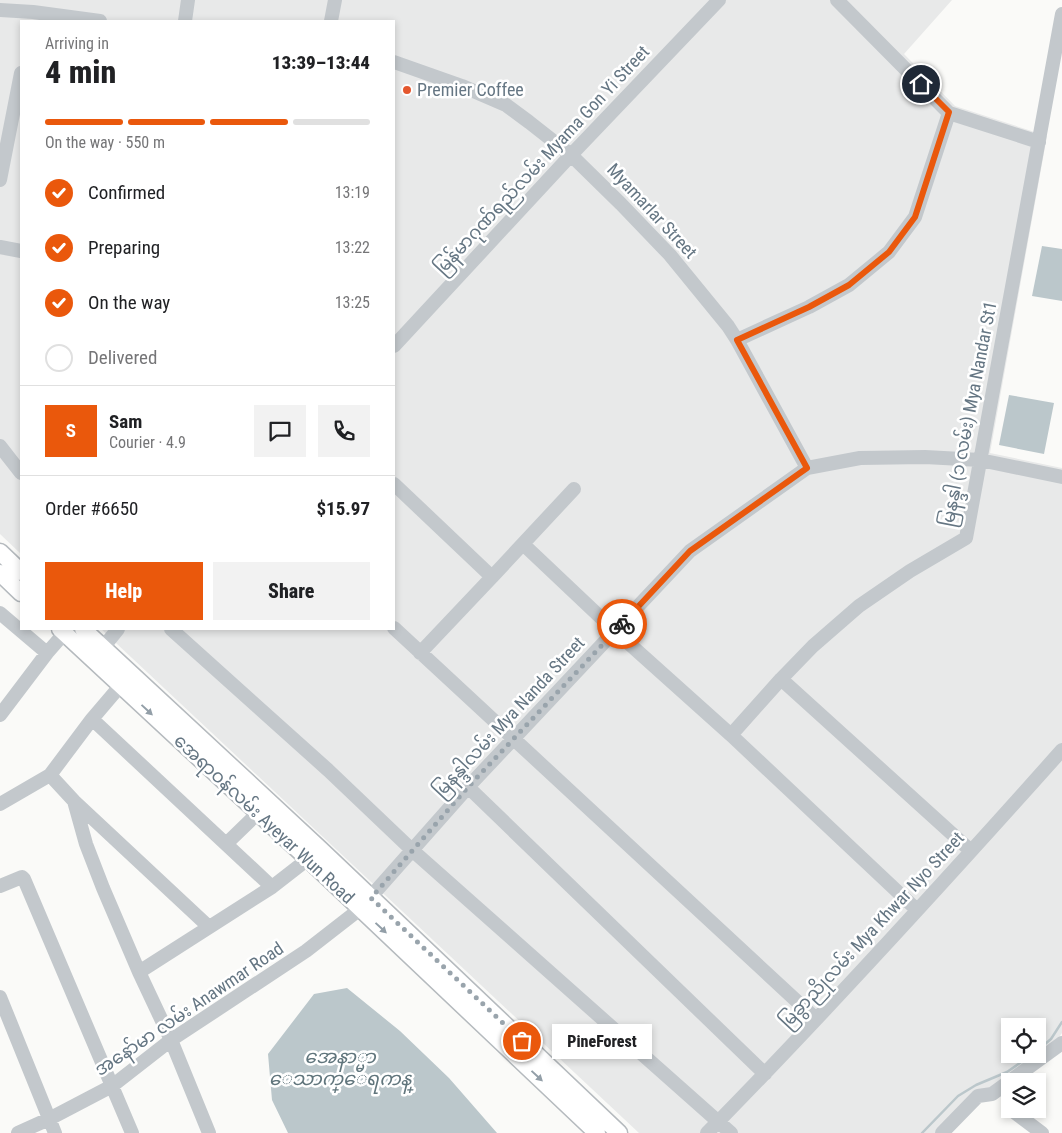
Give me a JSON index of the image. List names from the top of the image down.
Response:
{
  "streets": {
    "main road": ["အေရာဝန်လမ်း Ayeyar Wun Road"],
    "street": [
      "မြန်မာဂုဏ်ရည်လမ်း Myama Gon Yi Street",
      "Myamarlar Street",
      "မြနန္ဒါ (၁ လမ်း) Mya Nandar St1",
      "မြနန္ဒါလမ်း Mya Nanda Street",
      "မြခွာညိုလမ်း Mya Khwar Nyo Street",
      "အနော်မာ လမ်း Anawmar Road"
    ]
  },
  "crossings": [
    ["မြန်မာဂုဏ်ရည်လမ်း Myama Gon Yi Street", "Myamarlar Street"],
    ["Myamarlar Street", "မြနန္ဒါလမ်း Mya Nanda Street"],
    ["မြနန္ဒါ (၁ လမ်း) Mya Nandar St1", "မြနန္ဒါလမ်း Mya Nanda Street"],
    ["မြနန္ဒါလမ်း Mya Nanda Street", "အေရာဝန်လမ်း Ayeyar Wun Road"],
    ["မြနန္ဒါလမ်း Mya Nanda Street", "အနော်မာ လမ်း Anawmar Road"],
    ["အေရာဝန်လမ်း Ayeyar Wun Road", "အနော်မာ လမ်း Anawmar Road"]
  ],
  "water": ["အေနာ္မာ ေသာက္ေရကန္"],
  "places": ["Premier Coffee", "PineForest"],
  "page": {
    "heading": ["4 min", "Arriving in", "13:39–13:44"],
    "panel": [
      "Sam",
      "Courier · 4.9",
      "Order #6650",
      "$15.97"
    ],
    "bar": "On the way · 550 m",
    "list": [
      ["Confirmed", "13:19"],
      ["Preparing", "13:22"],
      ["On the way", "13:25"],
      "Delivered"
    ],
    "round": "S",
    "buttons": ["Help", "Share"],
    "bubble": "PineForest"
  }
}
